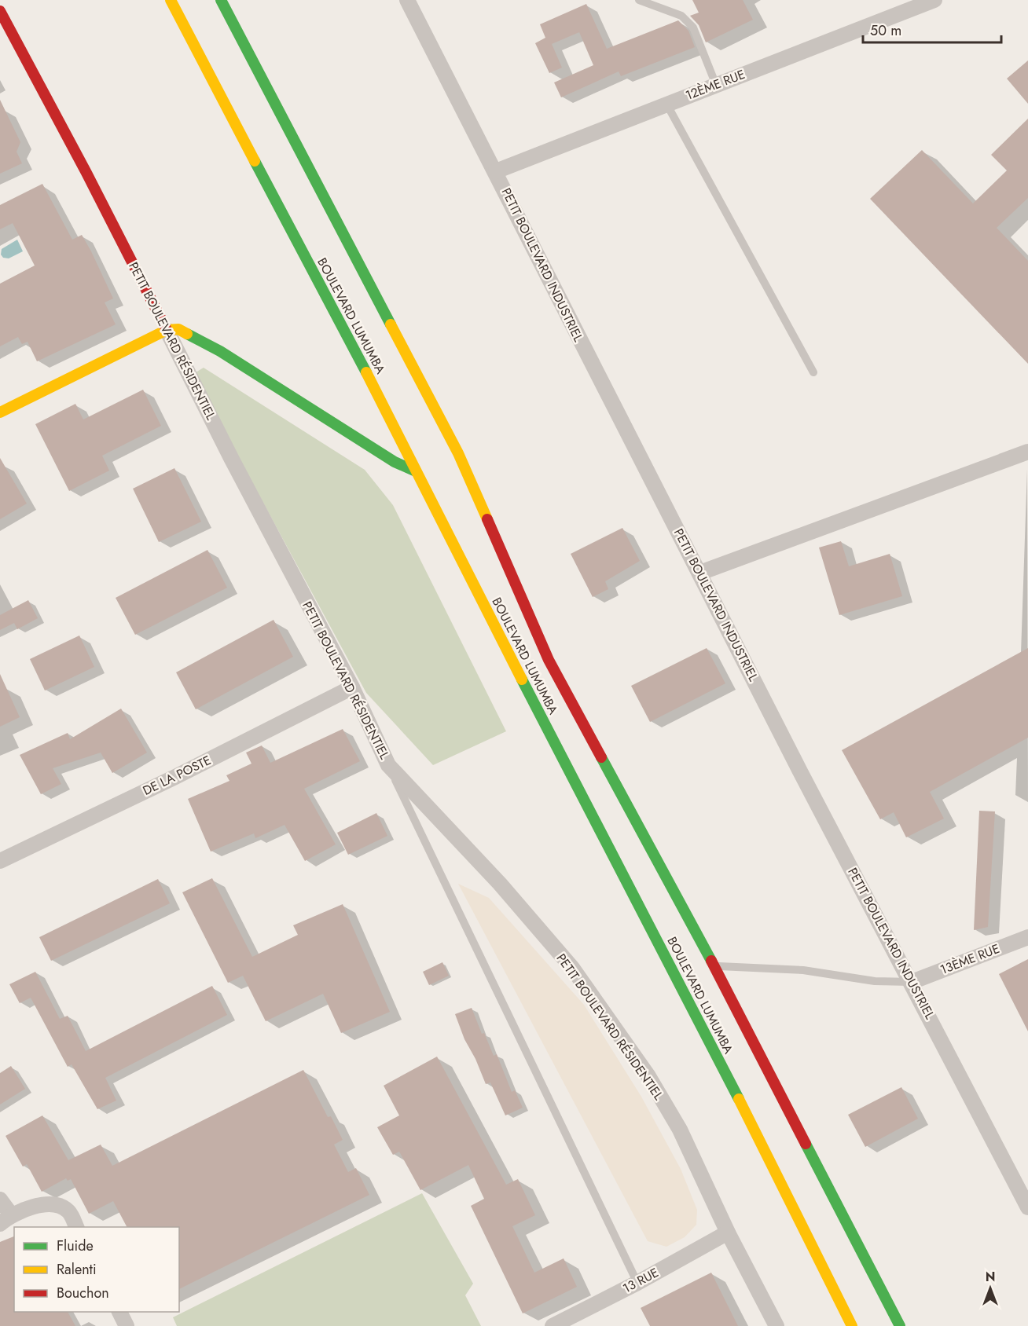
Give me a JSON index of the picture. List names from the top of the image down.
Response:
{
  "streets": {
    "main road": ["BOULEVARD LUMUMBA", "PETIT BOULEVARD RÉSIDENTIEL"],
    "street": [
      "12ÈME RUE",
      "PETIT BOULEVARD INDUSTRIEL",
      "DE LA POSTE",
      "13ÈME RUE",
      "13 RUE"
    ]
  },
  "crossings": [
    ["12ÈME RUE", "PETIT BOULEVARD INDUSTRIEL"],
    ["PETIT BOULEVARD INDUSTRIEL", "13ÈME RUE"],
    ["PETIT BOULEVARD RÉSIDENTIEL", "DE LA POSTE"],
    ["PETIT BOULEVARD RÉSIDENTIEL", "13 RUE"]
  ],
  "legend": ["Fluide", "Ralenti", "Bouchon"],
  "scale_bar": "50 m",
  "north": "top"
}
